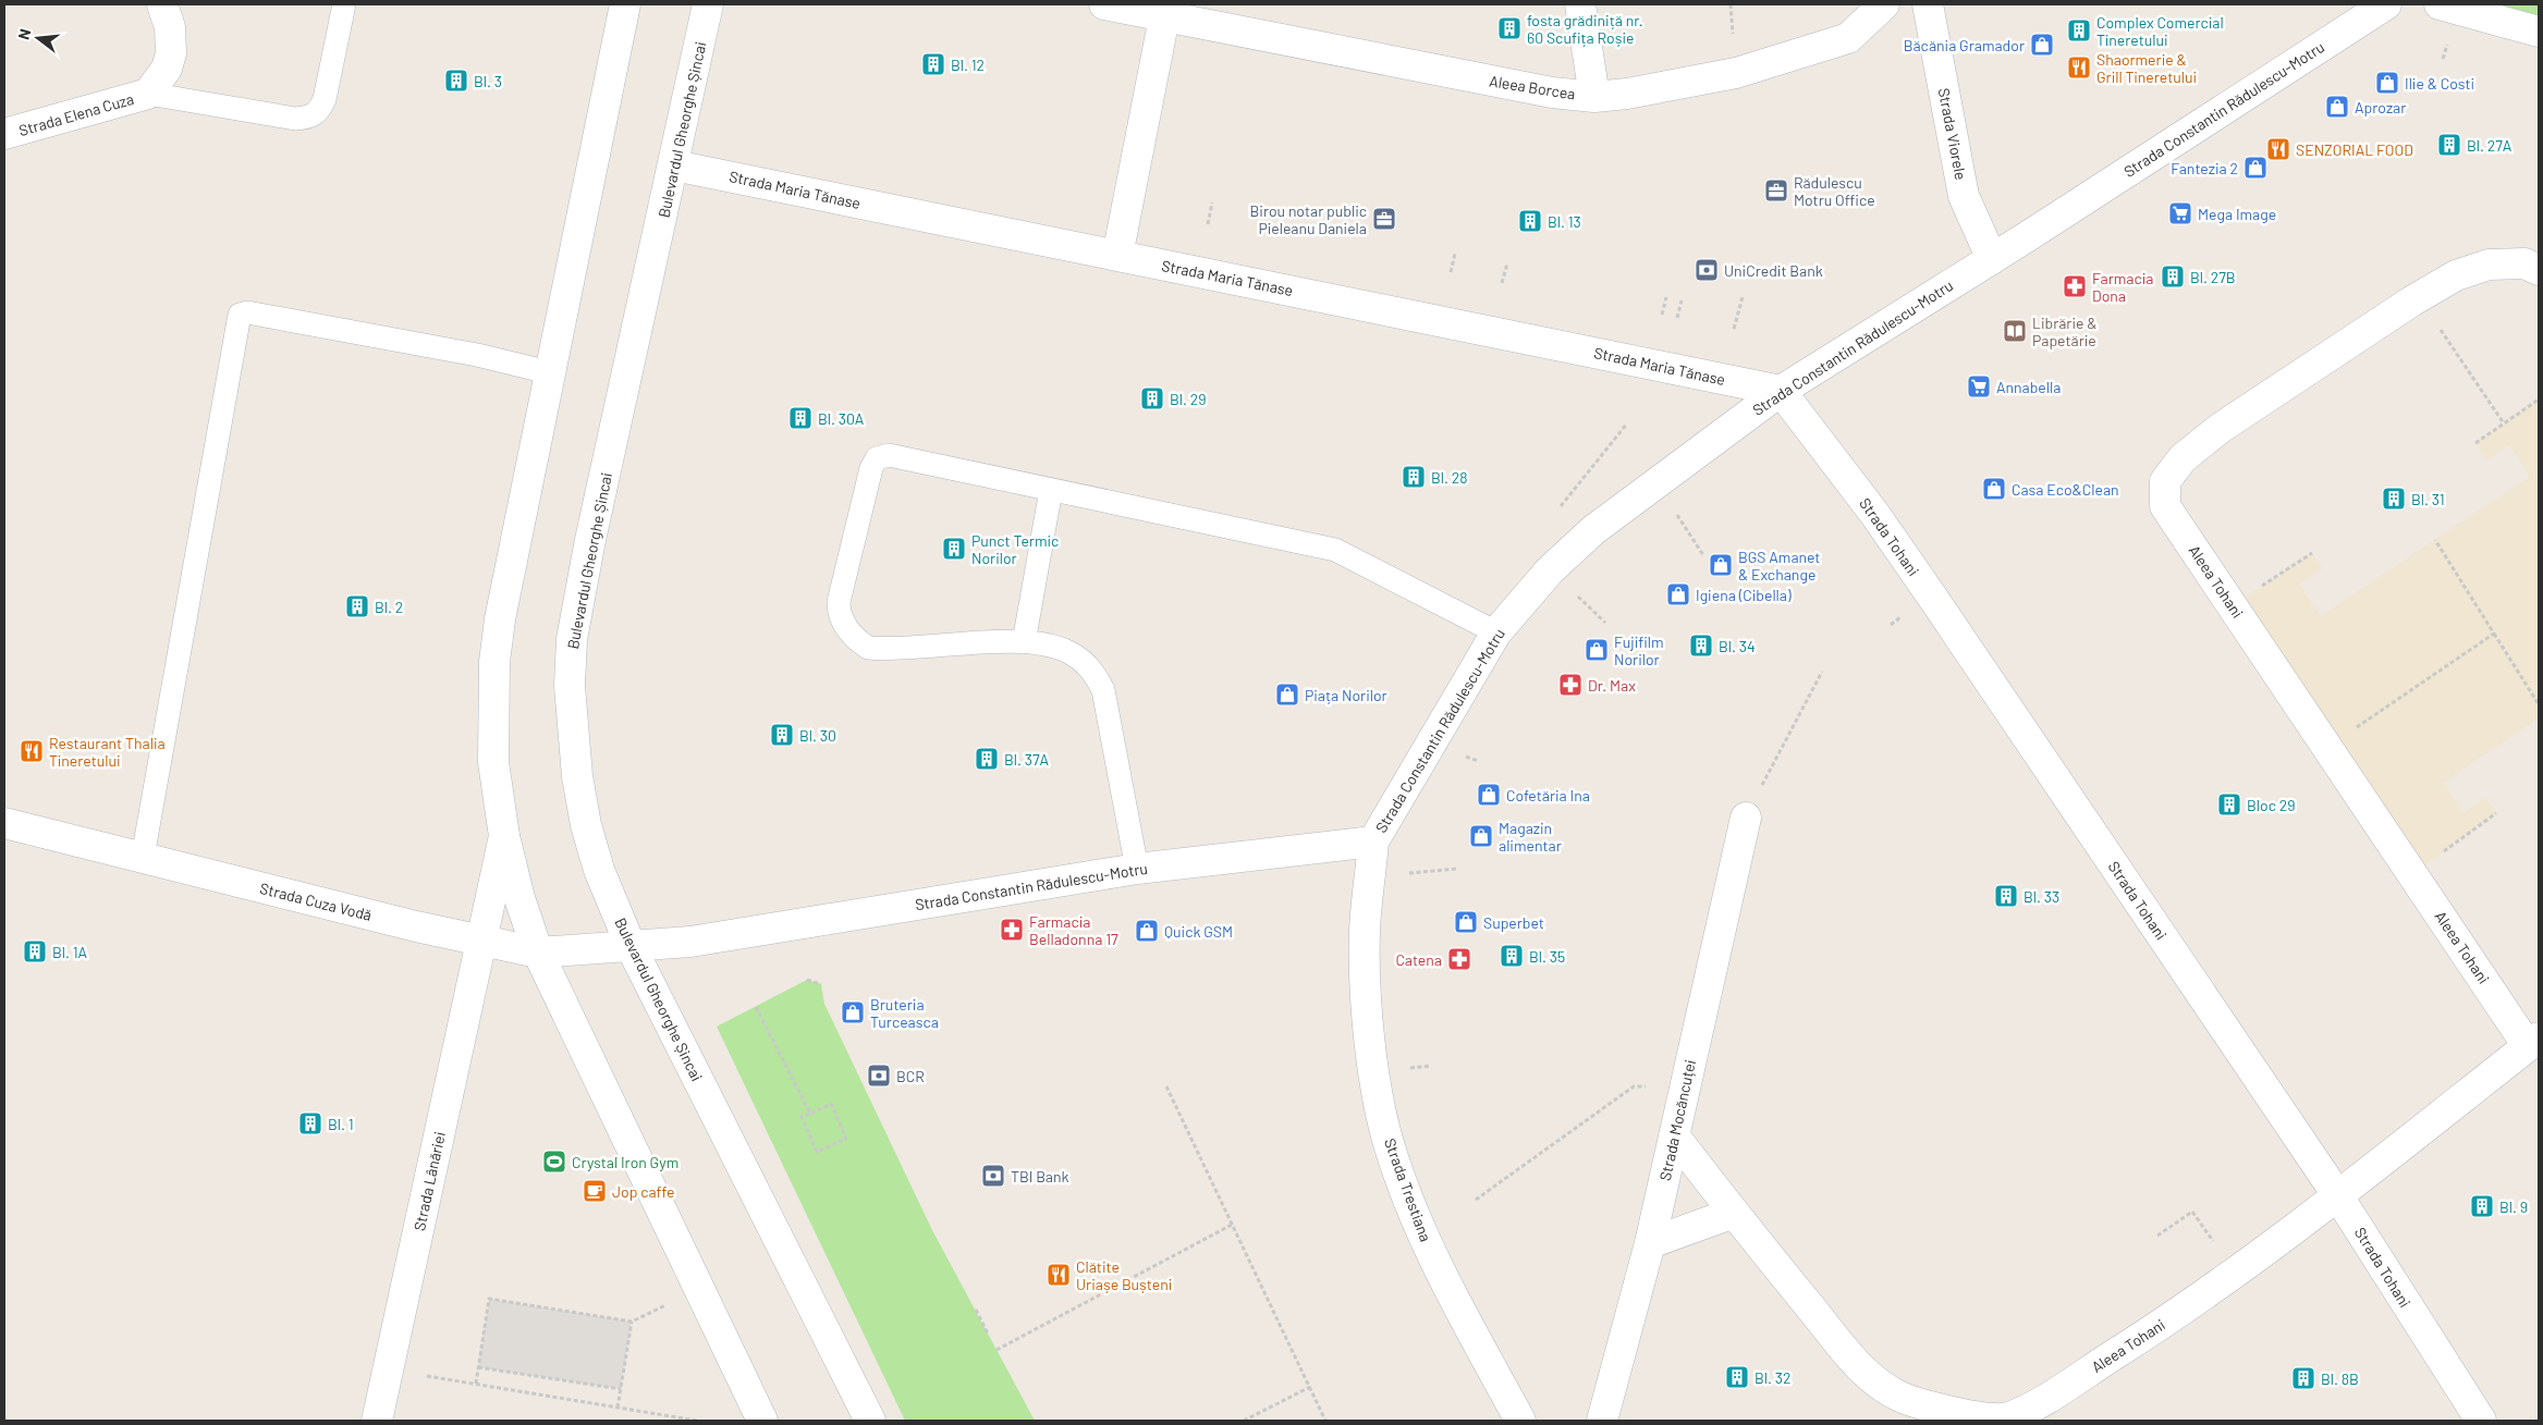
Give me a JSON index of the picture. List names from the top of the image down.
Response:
{
  "streets": {
    "street": [
      "Aleea Borcea",
      "Strada Constantin Rădulescu-Motru",
      "Strada Elena Cuza",
      "Bulevardul Gheorghe Șincai",
      "Strada Viorele",
      "Strada Maria Tănase",
      "Strada Tohani",
      "Aleea Tohani",
      "Strada Cuza Vodă",
      "Strada Mocăncuței",
      "Strada Lânăriei",
      "Strada Trestiana"
    ]
  },
  "crossings": [
    ["Strada Constantin Rădulescu-Motru", "Bulevardul Gheorghe Șincai"],
    ["Strada Constantin Rădulescu-Motru", "Strada Viorele"],
    ["Strada Constantin Rădulescu-Motru", "Strada Maria Tănase"],
    ["Strada Constantin Rădulescu-Motru", "Strada Tohani"],
    ["Strada Constantin Rădulescu-Motru", "Strada Cuza Vodă"],
    ["Strada Constantin Rădulescu-Motru", "Strada Trestiana"],
    ["Bulevardul Gheorghe Șincai", "Strada Maria Tănase"],
    ["Bulevardul Gheorghe Șincai", "Strada Cuza Vodă"],
    ["Strada Maria Tănase", "Strada Tohani"],
    ["Strada Tohani", "Aleea Tohani"],
    ["Aleea Tohani", "Strada Mocăncuței"],
    ["Strada Cuza Vodă", "Strada Lânăriei"]
  ],
  "places": {
    "building": [
      "fosta grădiniță nr. 60 Scufița Roșie",
      "Complex Comercial Tineretului",
      "Bl. 12",
      "Bl. 3",
      "Bl. 27A",
      "Bl. 13",
      "Bl. 27B",
      "Bl. 29",
      "Bl. 30A",
      "Bl. 28",
      "Bl. 31",
      "Punct Termic Norilor",
      "Bl. 2",
      "Bl. 34",
      "Bl. 30",
      "Bl. 37A",
      "Bloc 29",
      "Bl. 33",
      "Bl. 1A",
      "Bl. 35",
      "Bl. 1",
      "Bl. 9",
      "Bl. 32",
      "Bl. 8B"
    ],
    "shop": [
      "Băcănia Gramador",
      "Ilie & Costi",
      "Aprozar",
      "Fantezia 2",
      "Casa Eco&Clean",
      "BGS Amanet & Exchange",
      "Igiena (Cibella)",
      "Fujifilm Norilor",
      "Piața Norilor",
      "Cofetăria Ina",
      "Magazin alimentar",
      "Superbet",
      "Quick GSM",
      "Bruteria Turceasca"
    ],
    "restaurant": [
      "Shaormerie & Grill Tineretului",
      "SENZORIAL FOOD",
      "Restaurant Thalia Tineretului",
      "Clătite Uriașe Bușteni"
    ],
    "office": ["Rădulescu Motru Office", "Birou notar public Pieleanu Daniela"],
    "supermarket": ["Mega Image", "Annabella"],
    "bank": ["UniCredit Bank", "BCR", "TBI Bank"],
    "pharmacy": [
      "Farmacia Dona",
      "Dr. Max",
      "Farmacia Belladonna 17",
      "Catena"
    ],
    "library": ["Librărie & Papetărie"],
    "sports": ["Crystal Iron Gym"],
    "cafe": ["Jop caffe"]
  },
  "north": "left"
}
